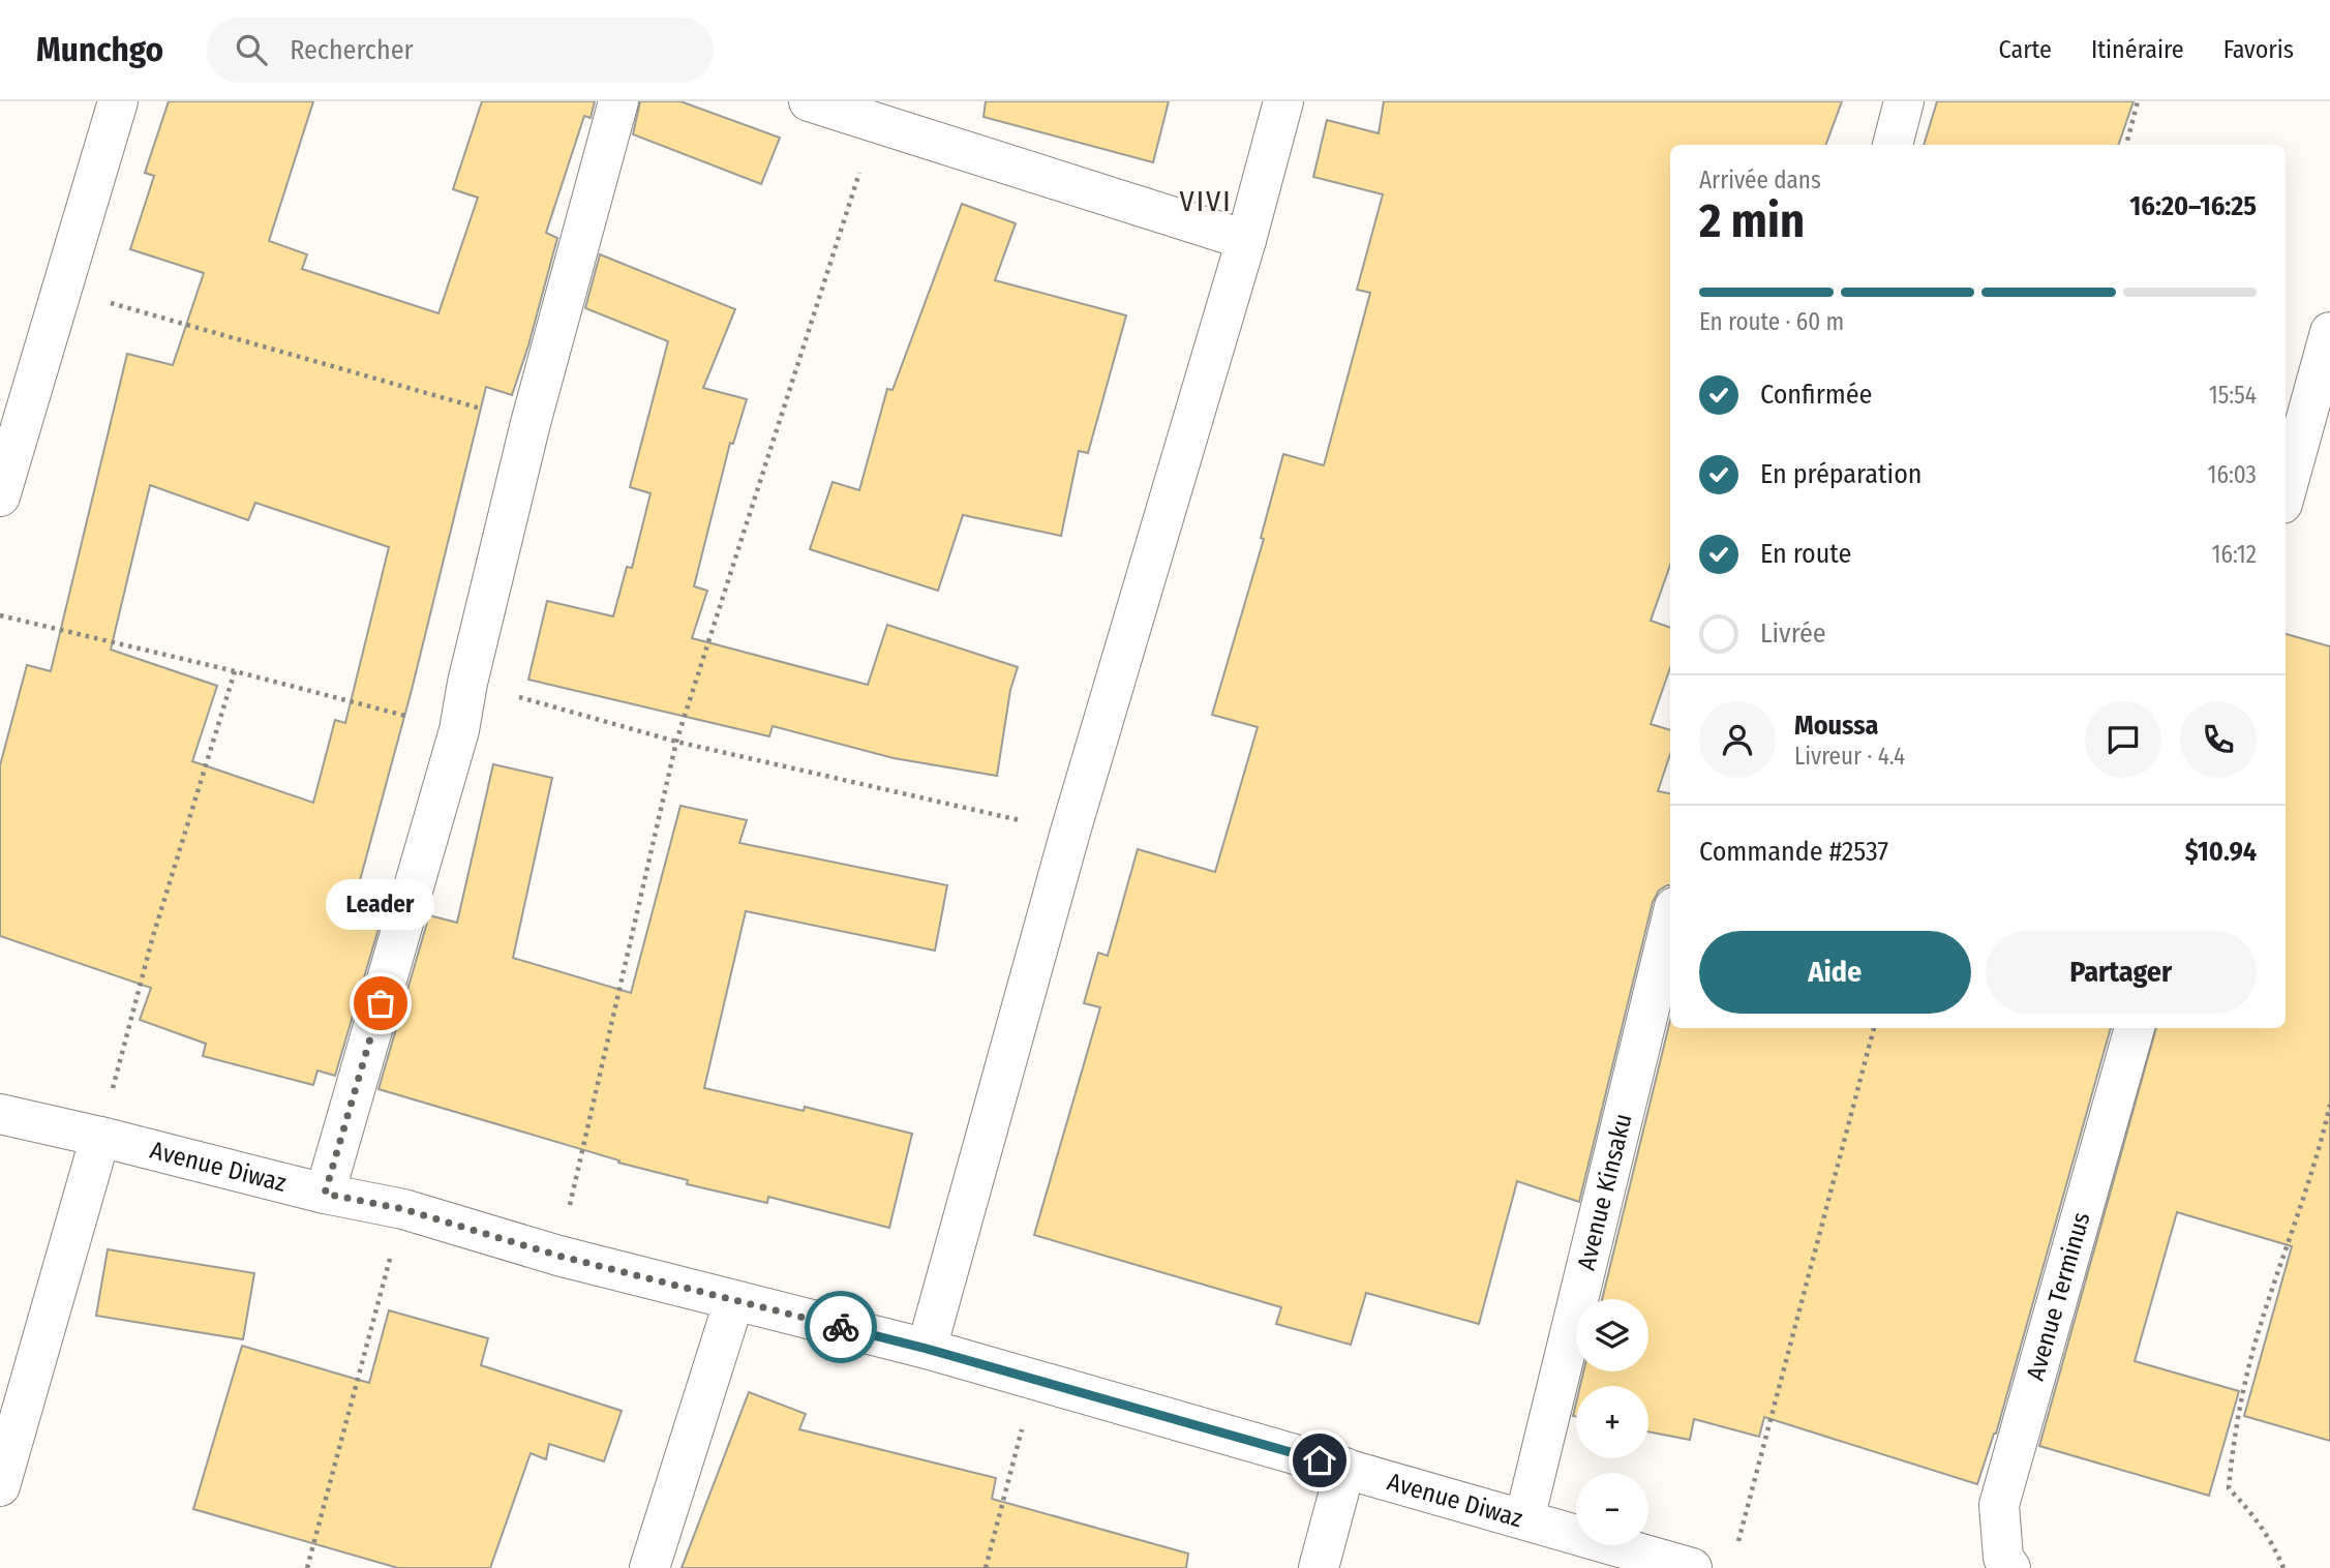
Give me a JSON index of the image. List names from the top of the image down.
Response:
{
  "streets": {
    "street": ["Avenue Diwaz", "Avenue Kinsaku", "Avenue Terminus"]
  },
  "crossings": [
    ["Avenue Diwaz", "Avenue Kinsaku"]
  ],
  "districts": ["VIVI"],
  "places": ["Leader"],
  "page": {
    "header": "Munchgo",
    "search": "Rechercher",
    "nav": ["Carte", "Itinéraire", "Favoris"],
    "heading": ["2 min", "Arrivée dans", "16:20–16:25"],
    "panel": [
      "Moussa",
      "Livreur · 4.4",
      "Commande #2537",
      "$10.94"
    ],
    "bar": "En route · 60 m",
    "list": [
      ["Confirmée", "15:54"],
      ["En préparation", "16:03"],
      ["En route", "16:12"],
      "Livrée"
    ],
    "bubble": "Leader",
    "buttons": ["Aide", "Partager"],
    "map_buttons": ["+", "−"]
  }
}
